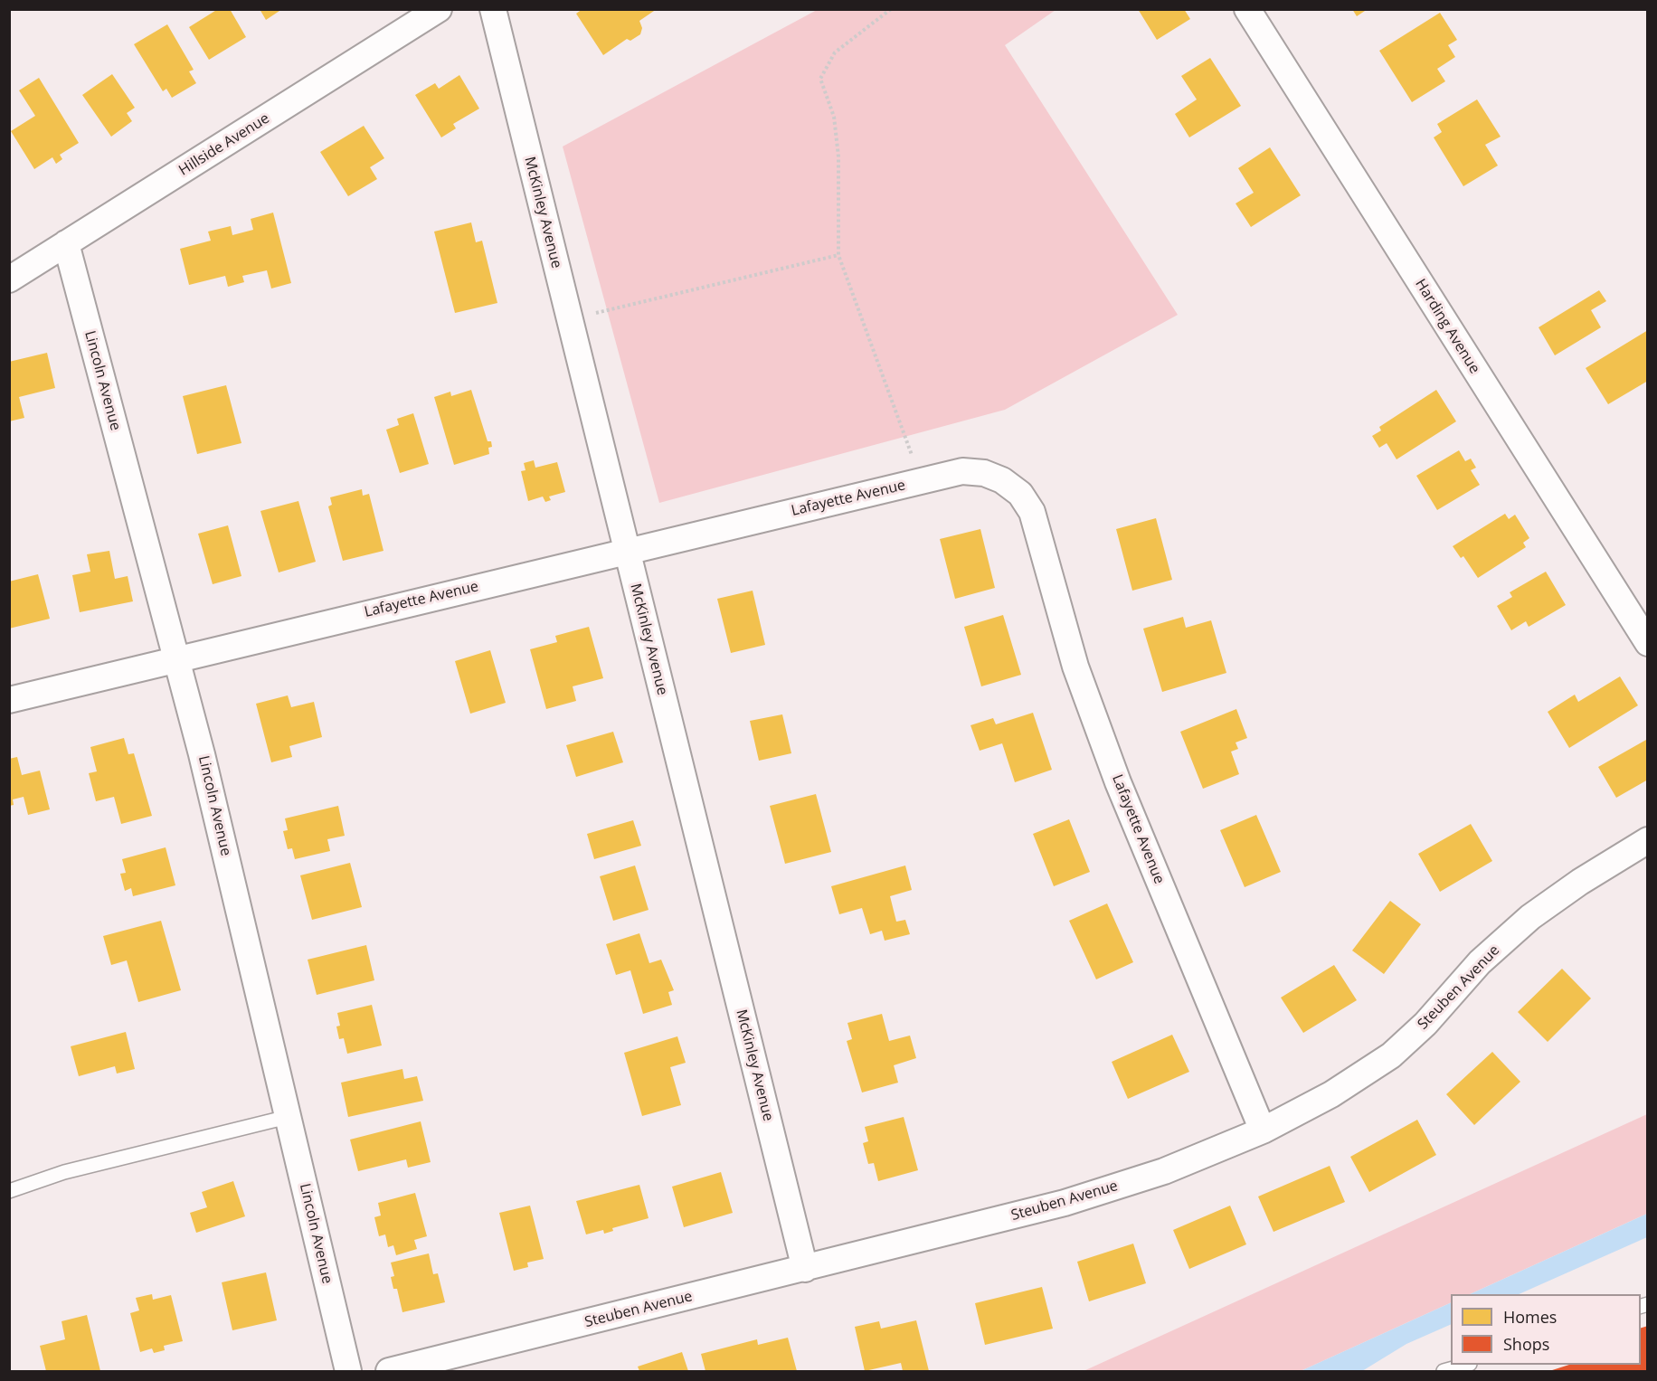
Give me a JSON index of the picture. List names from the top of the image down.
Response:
{
  "streets": {
    "street": [
      "Hillside Avenue",
      "McKinley Avenue",
      "Harding Avenue",
      "Lincoln Avenue",
      "Lafayette Avenue",
      "Steuben Avenue"
    ]
  },
  "crossings": [
    ["Hillside Avenue", "Lincoln Avenue"],
    ["McKinley Avenue", "Lafayette Avenue"],
    ["McKinley Avenue", "Steuben Avenue"],
    ["Lincoln Avenue", "Lafayette Avenue"],
    ["Lafayette Avenue", "Steuben Avenue"]
  ],
  "legend": ["Homes", "Shops"]
}
